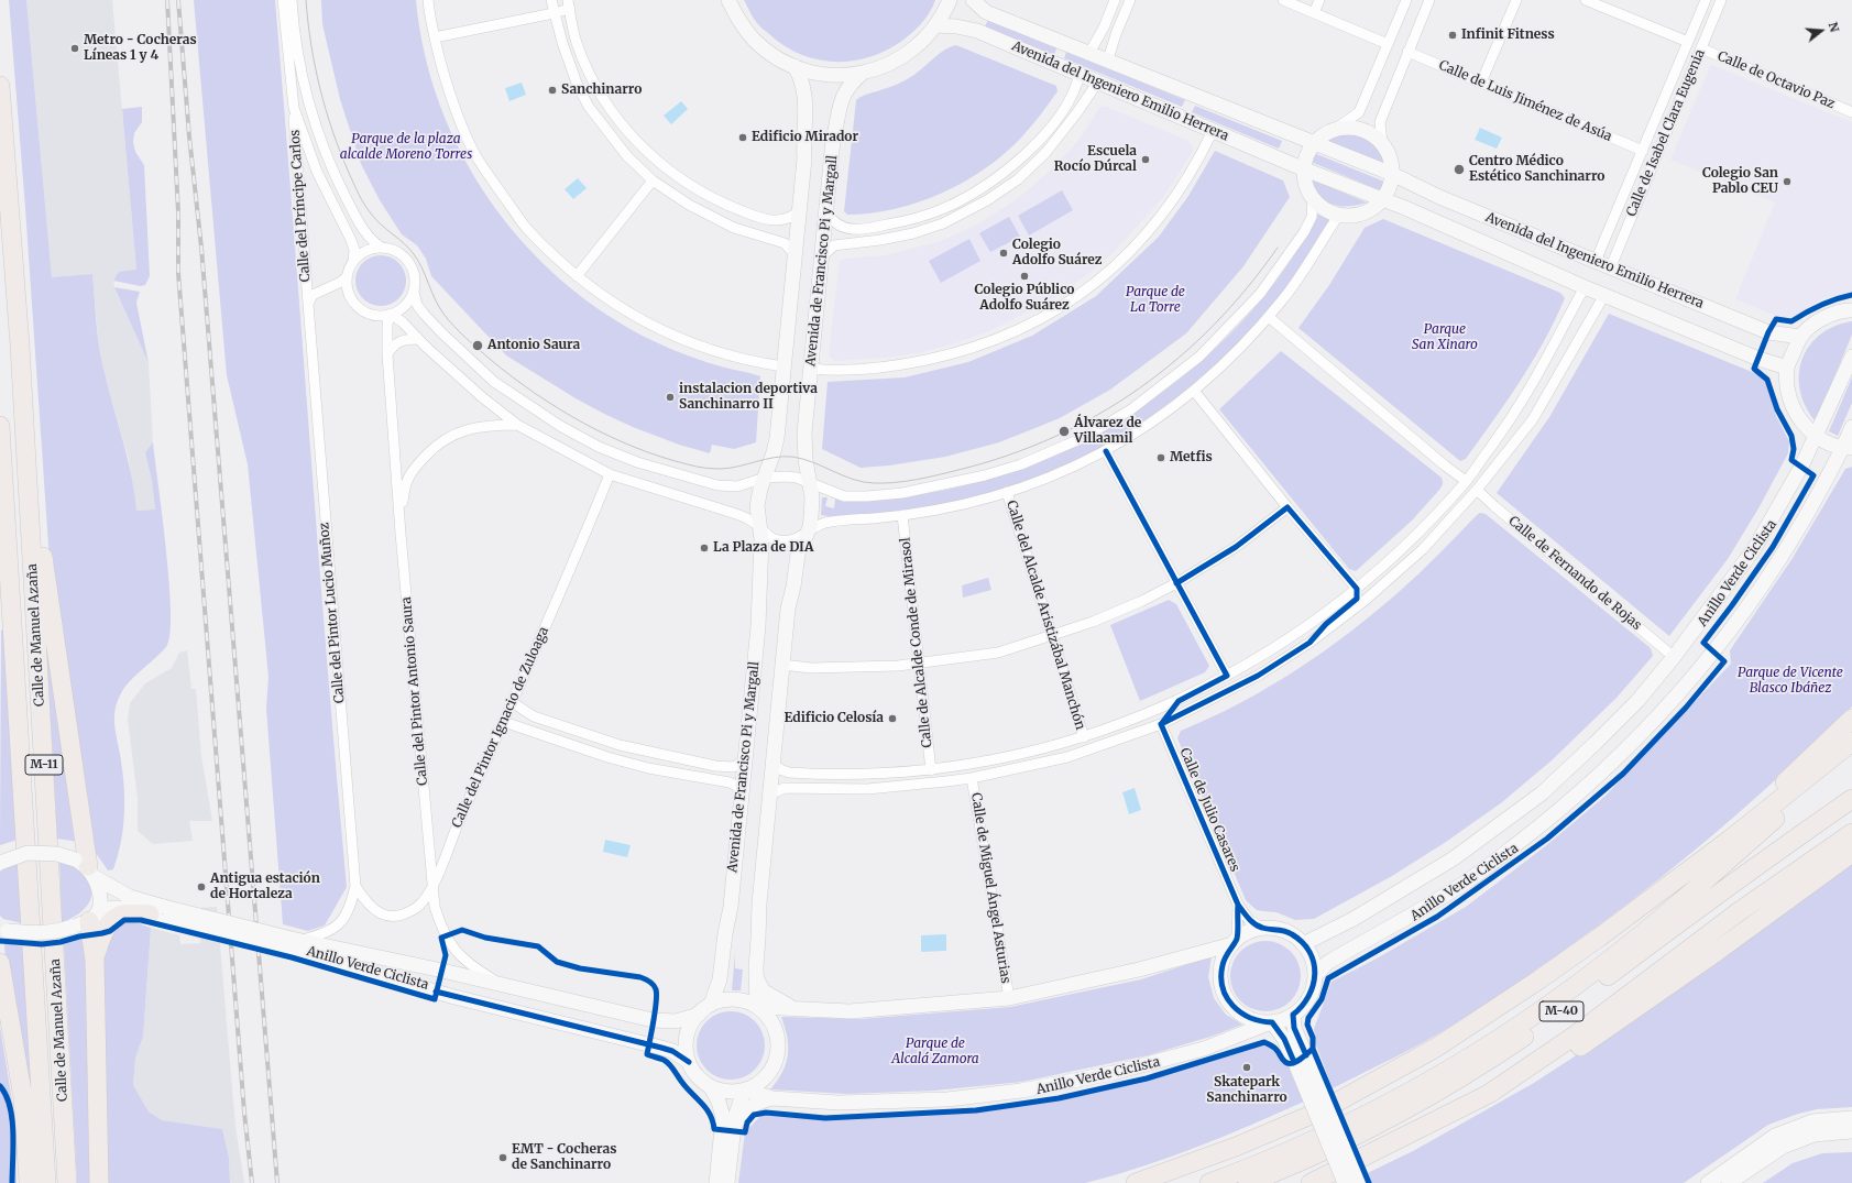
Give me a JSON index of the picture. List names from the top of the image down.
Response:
{
  "streets": {
    "highway": ["Calle de Manuel Azaña", "M-11", "M-40"],
    "street": [
      "Calle de Octavio Paz",
      "Avenida del Ingeniero Emilio Herrera",
      "Calle de Luis Jiménez de Asúa",
      "Calle de Isabel Clara Eugenia",
      "Calle del Príncipe Carlos",
      "Avenida de Francisco Pi y Margall",
      "Calle de Fernando de Rojas",
      "Calle del Pintor Lucio Muñoz",
      "Calle del Alcalde Aristizábal Manchón",
      "Calle de Alcalde Conde de Mirasol",
      "Calle del Pintor Antonio Saura",
      "Calle del Pintor Ignacio de Zuloaga",
      "Calle de Julio Casares",
      "Calle de Miguel Ángel Asturias"
    ],
    "cycle path": ["Anillo Verde Ciclista"]
  },
  "crossings": [
    ["Calle de Octavio Paz", "Calle de Isabel Clara Eugenia"],
    ["Avenida del Ingeniero Emilio Herrera", "Calle de Isabel Clara Eugenia"],
    ["Calle de Luis Jiménez de Asúa", "Calle de Isabel Clara Eugenia"],
    ["Calle del Príncipe Carlos", "Calle del Pintor Lucio Muñoz"],
    ["Calle del Príncipe Carlos", "Calle del Pintor Antonio Saura"],
    ["Calle del Pintor Lucio Muñoz", "Calle del Pintor Ignacio de Zuloaga"],
    ["Calle del Pintor Antonio Saura", "Calle del Pintor Ignacio de Zuloaga"]
  ],
  "parks": [
    "Parque de la plaza alcalde Moreno Torres",
    "Parque de La Torre",
    "Parque San Xinaro",
    "Parque de Vicente Blasco Ibáñez",
    "Parque de Alcalá Zamora"
  ],
  "places": [
    "Infinit Fitness",
    "Metro - Cocheras Líneas 1 y 4",
    "Sanchinarro",
    "Edificio Mirador",
    "Escuela Rocío Dúrcal",
    "Centro Médico Estético Sanchinarro",
    "Colegio San Pablo CEU",
    "Colegio Adolfo Suárez",
    "Colegio Público Adolfo Suárez",
    "Antonio Saura",
    "instalacion deportiva Sanchinarro II",
    "Álvarez de Villaamil",
    "Metfis",
    "La Plaza de DIA",
    "Edificio Celosía",
    "Antigua estación de Hortaleza",
    "Skatepark Sanchinarro",
    "EMT - Cocheras de Sanchinarro"
  ],
  "north": "right"
}
